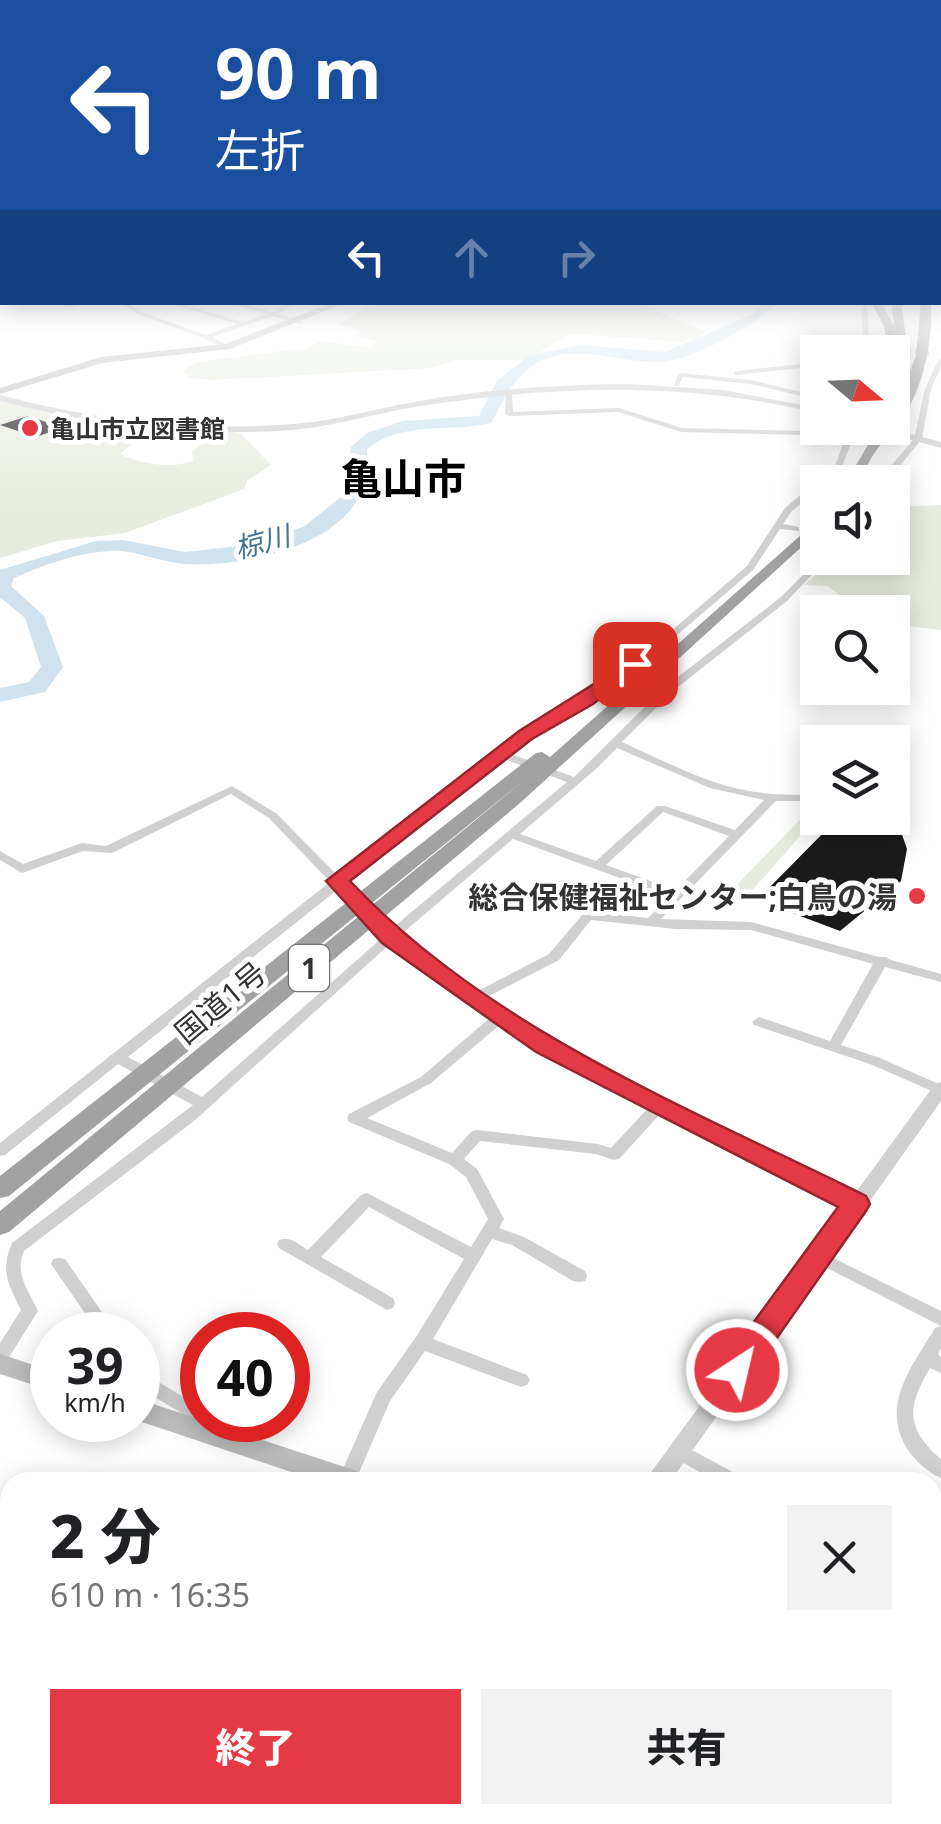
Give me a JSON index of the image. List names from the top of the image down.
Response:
{
  "streets": {
    "highway": ["1", "国道1号"]
  },
  "districts": ["亀山市"],
  "water": ["椋川"],
  "places": ["亀山市立図書館", "総合保健福祉センター;白鳥の湯"],
  "north": "right",
  "page": {
    "turn": ["90 m", "左折"],
    "speed": "39 km/h",
    "limit": "40",
    "heading": ["2 分", "610 m · 16:35"],
    "buttons": ["終了", "共有"]
  }
}
